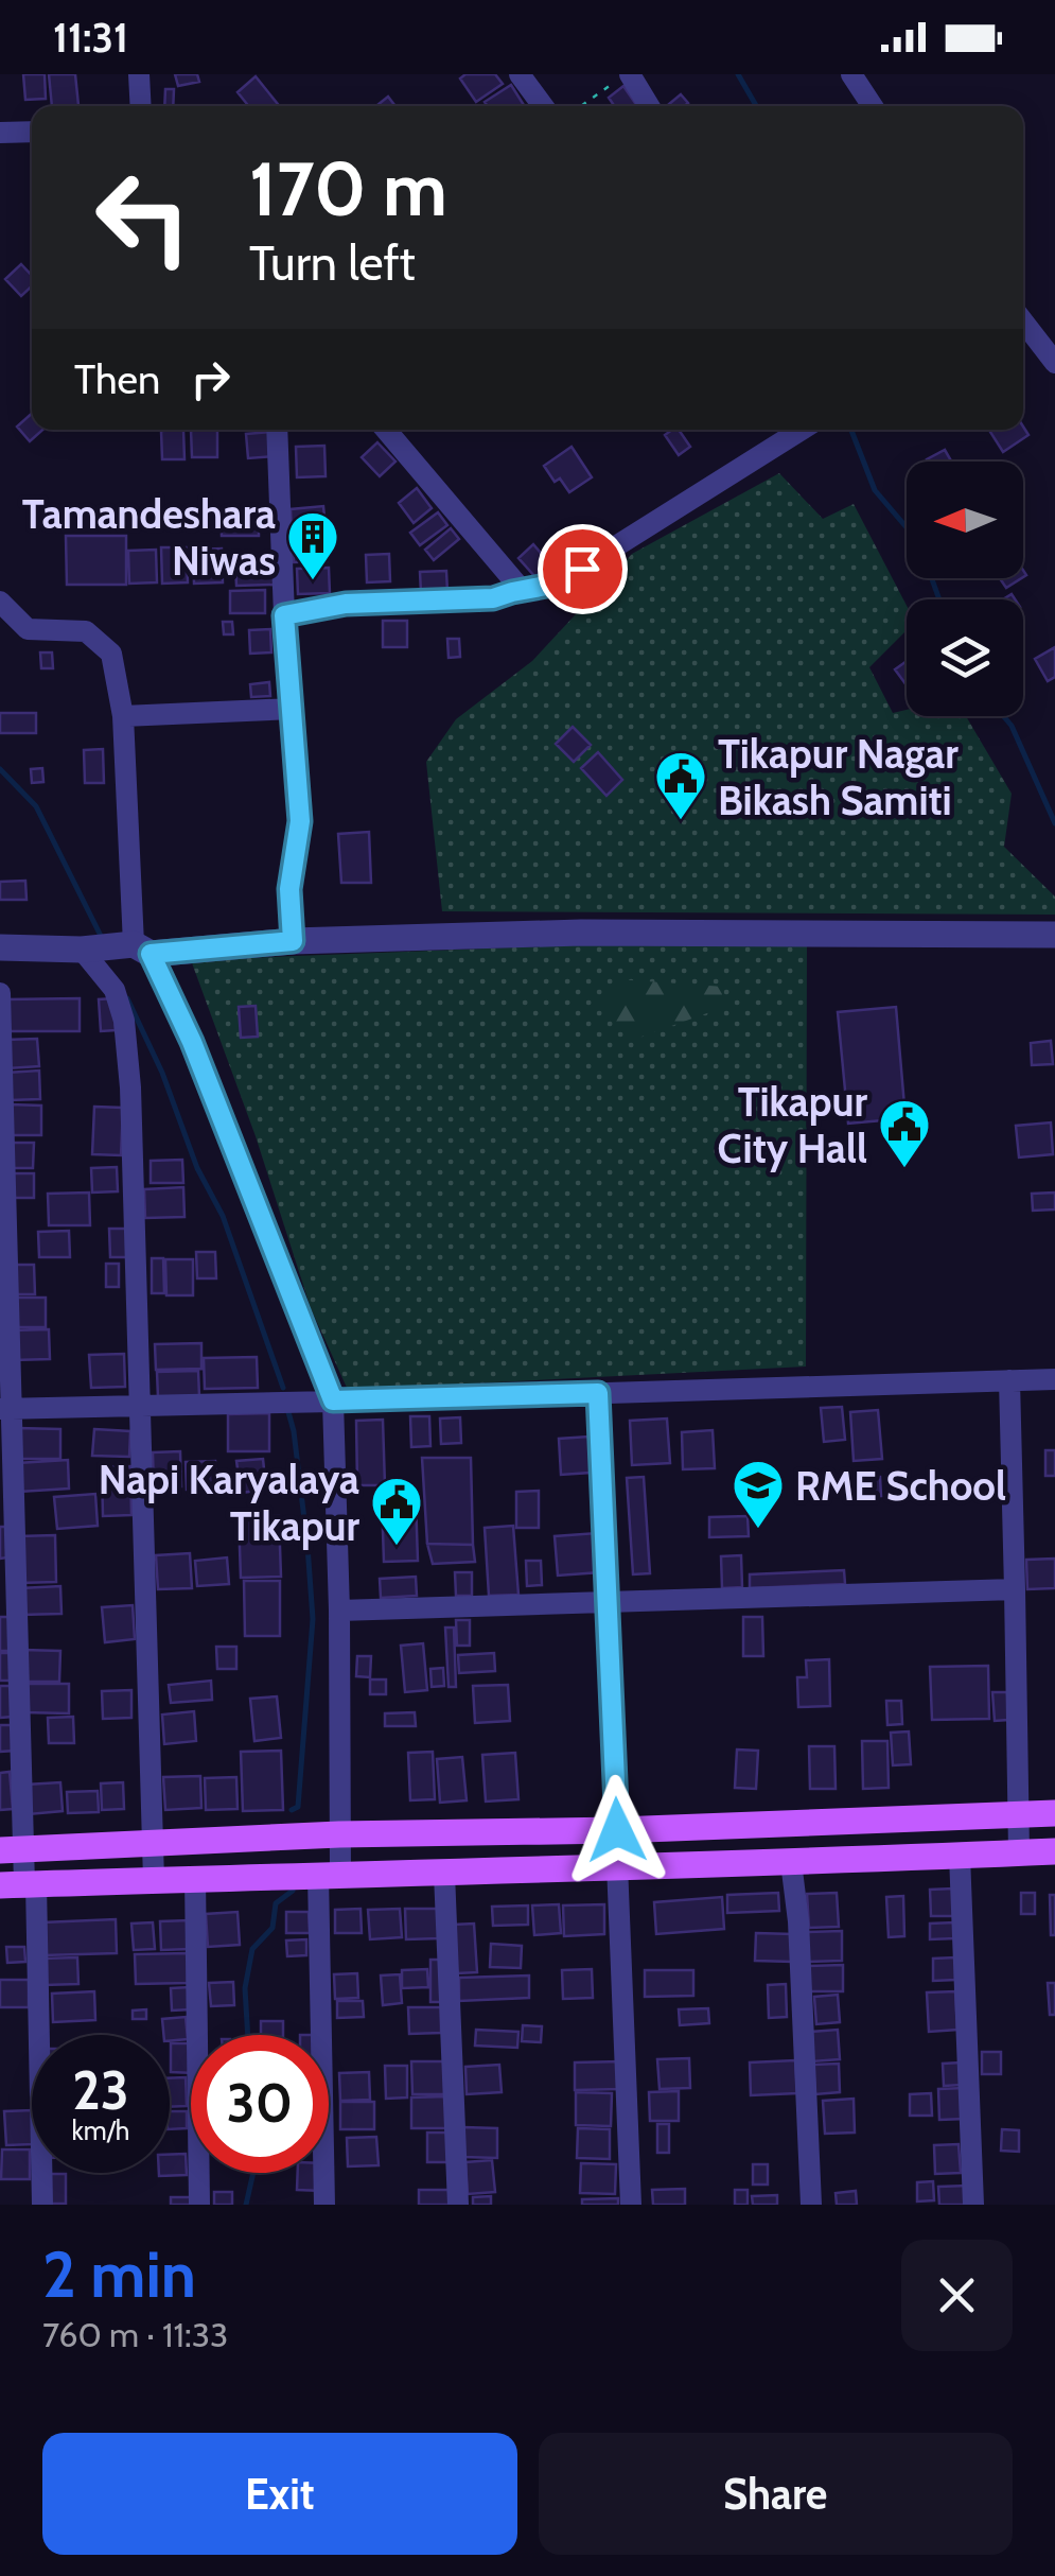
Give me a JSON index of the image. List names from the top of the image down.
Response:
{
  "places": {
    "building": ["Tamandeshara Niwas"],
    "public building": ["Tikapur Nagar Bikash Samiti", "Tikapur City Hall", "Napi Karyalaya Tikapur"],
    "school or university": ["RME School"]
  },
  "north": "left",
  "page": {
    "status": "11:31",
    "turn": ["170 m", "Turn left"],
    "then": "Then",
    "speed": "23 km/h",
    "limit": "30",
    "heading": ["2 min", "760 m · 11:33"],
    "buttons": ["Exit", "Share"]
  }
}
